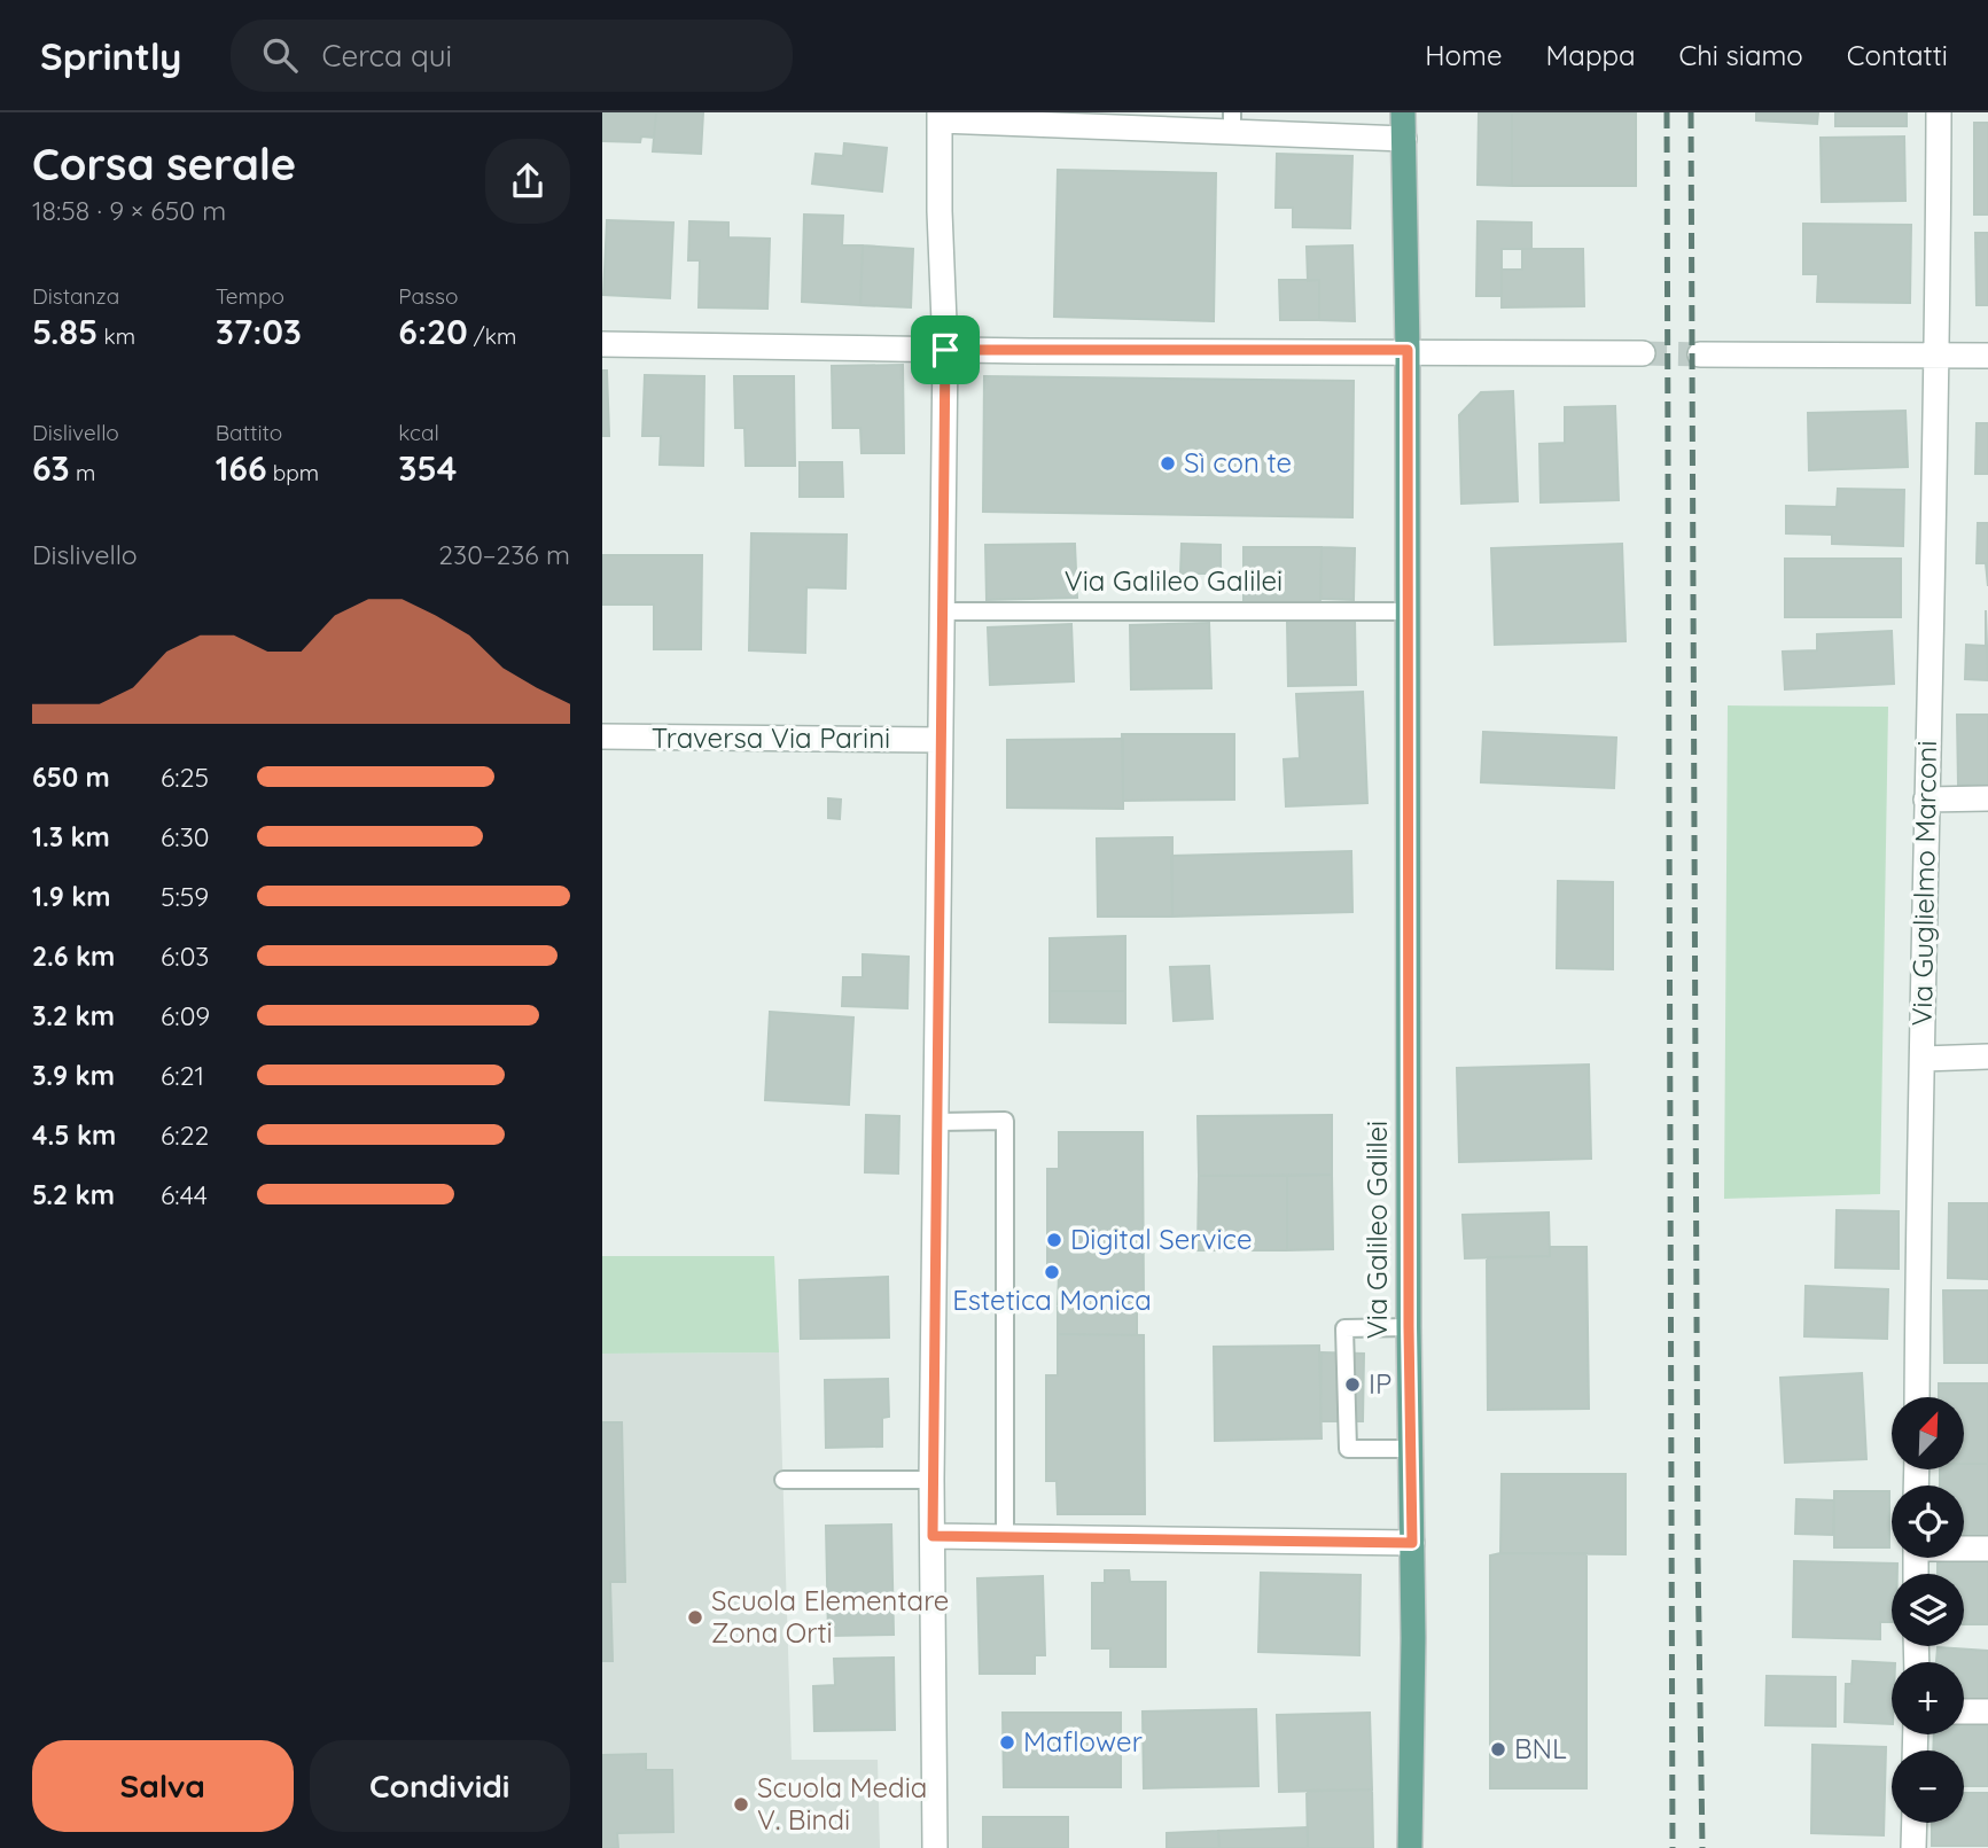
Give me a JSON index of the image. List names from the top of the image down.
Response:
{
  "streets": {
    "main road": ["Via Galileo Galilei"],
    "street": ["Traversa Via Parini", "Via Guglielmo Marconi"]
  },
  "places": [
    "Sì con te",
    "Digital Service",
    "Estetica Monica",
    "IP",
    "Scuola Elementare Zona Orti",
    "Maflower",
    "BNL",
    "Scuola Media V. Bindi"
  ],
  "north": "top right",
  "page": {
    "header": "Sprintly",
    "search": "Cerca qui",
    "nav": [
      "Home",
      "Mappa",
      "Chi siamo",
      "Contatti"
    ],
    "heading": ["Corsa serale", "18:58 · 9 × 650 m"],
    "stats": [
      ["Distanza", "5.85 km"],
      ["Tempo", "37:03"],
      ["Passo", "6:20 /km"],
      ["Dislivello", "63 m"],
      ["Battito", "166 bpm"],
      ["kcal", "354"]
    ],
    "chart": ["Dislivello", "230–236 m"],
    "list": [
      {
        "name": "650 m",
        "note": "6:25"
      },
      {
        "name": "1.3 km",
        "note": "6:30"
      },
      {
        "name": "1.9 km",
        "note": "5:59"
      },
      {
        "name": "2.6 km",
        "note": "6:03"
      },
      {
        "name": "3.2 km",
        "note": "6:09"
      },
      {
        "name": "3.9 km",
        "note": "6:21"
      },
      {
        "name": "4.5 km",
        "note": "6:22"
      },
      {
        "name": "5.2 km",
        "note": "6:44"
      }
    ],
    "map_buttons": ["+", "−"],
    "buttons": ["Salva", "Condividi"]
  }
}
